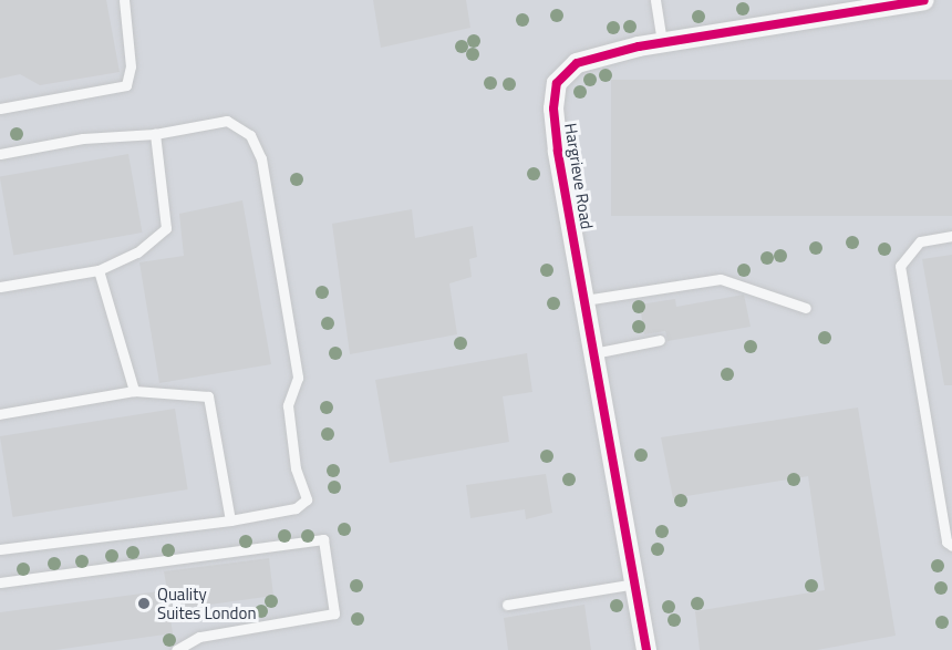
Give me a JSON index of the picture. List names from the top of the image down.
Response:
{
  "streets": {
    "street": ["Hargrieve Road"]
  },
  "places": ["Quality Suites London"]
}
